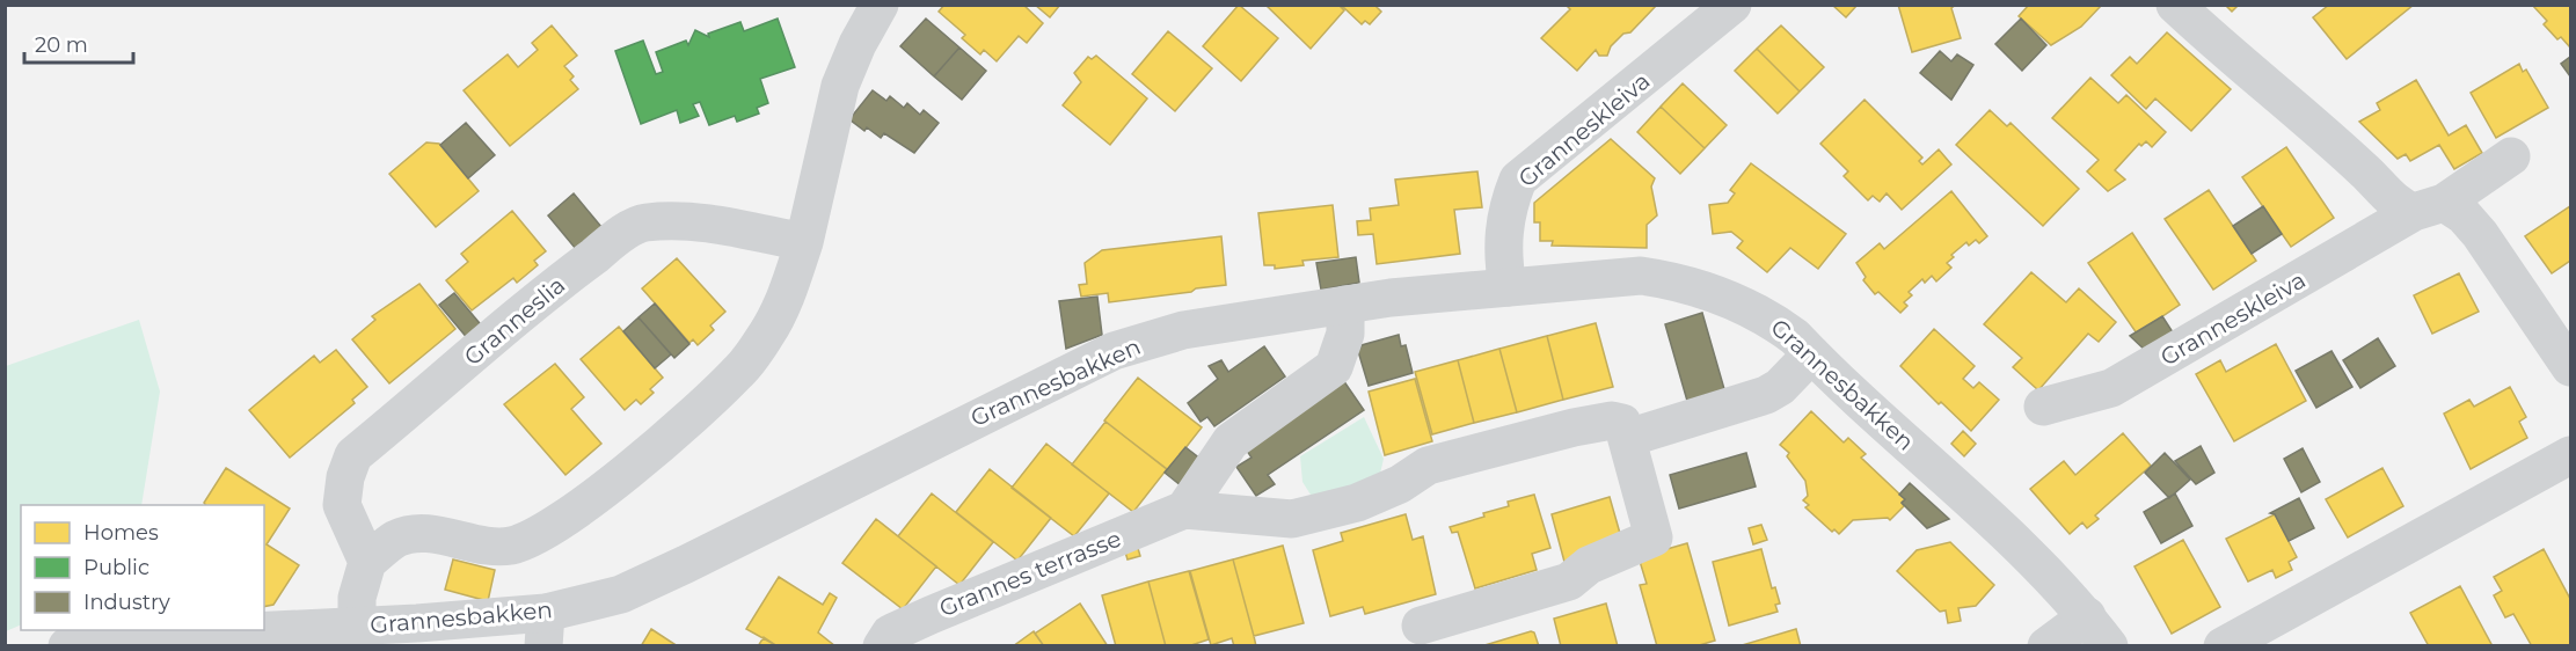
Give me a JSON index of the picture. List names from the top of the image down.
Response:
{
  "streets": {
    "street": [
      "Granneskleiva",
      "Granneslia",
      "Grannesbakken",
      "Grannes terrasse"
    ]
  },
  "crossings": [
    ["Granneskleiva", "Grannesbakken"]
  ],
  "legend": ["Homes", "Public", "Industry"],
  "scale_bar": "20 m"
}
